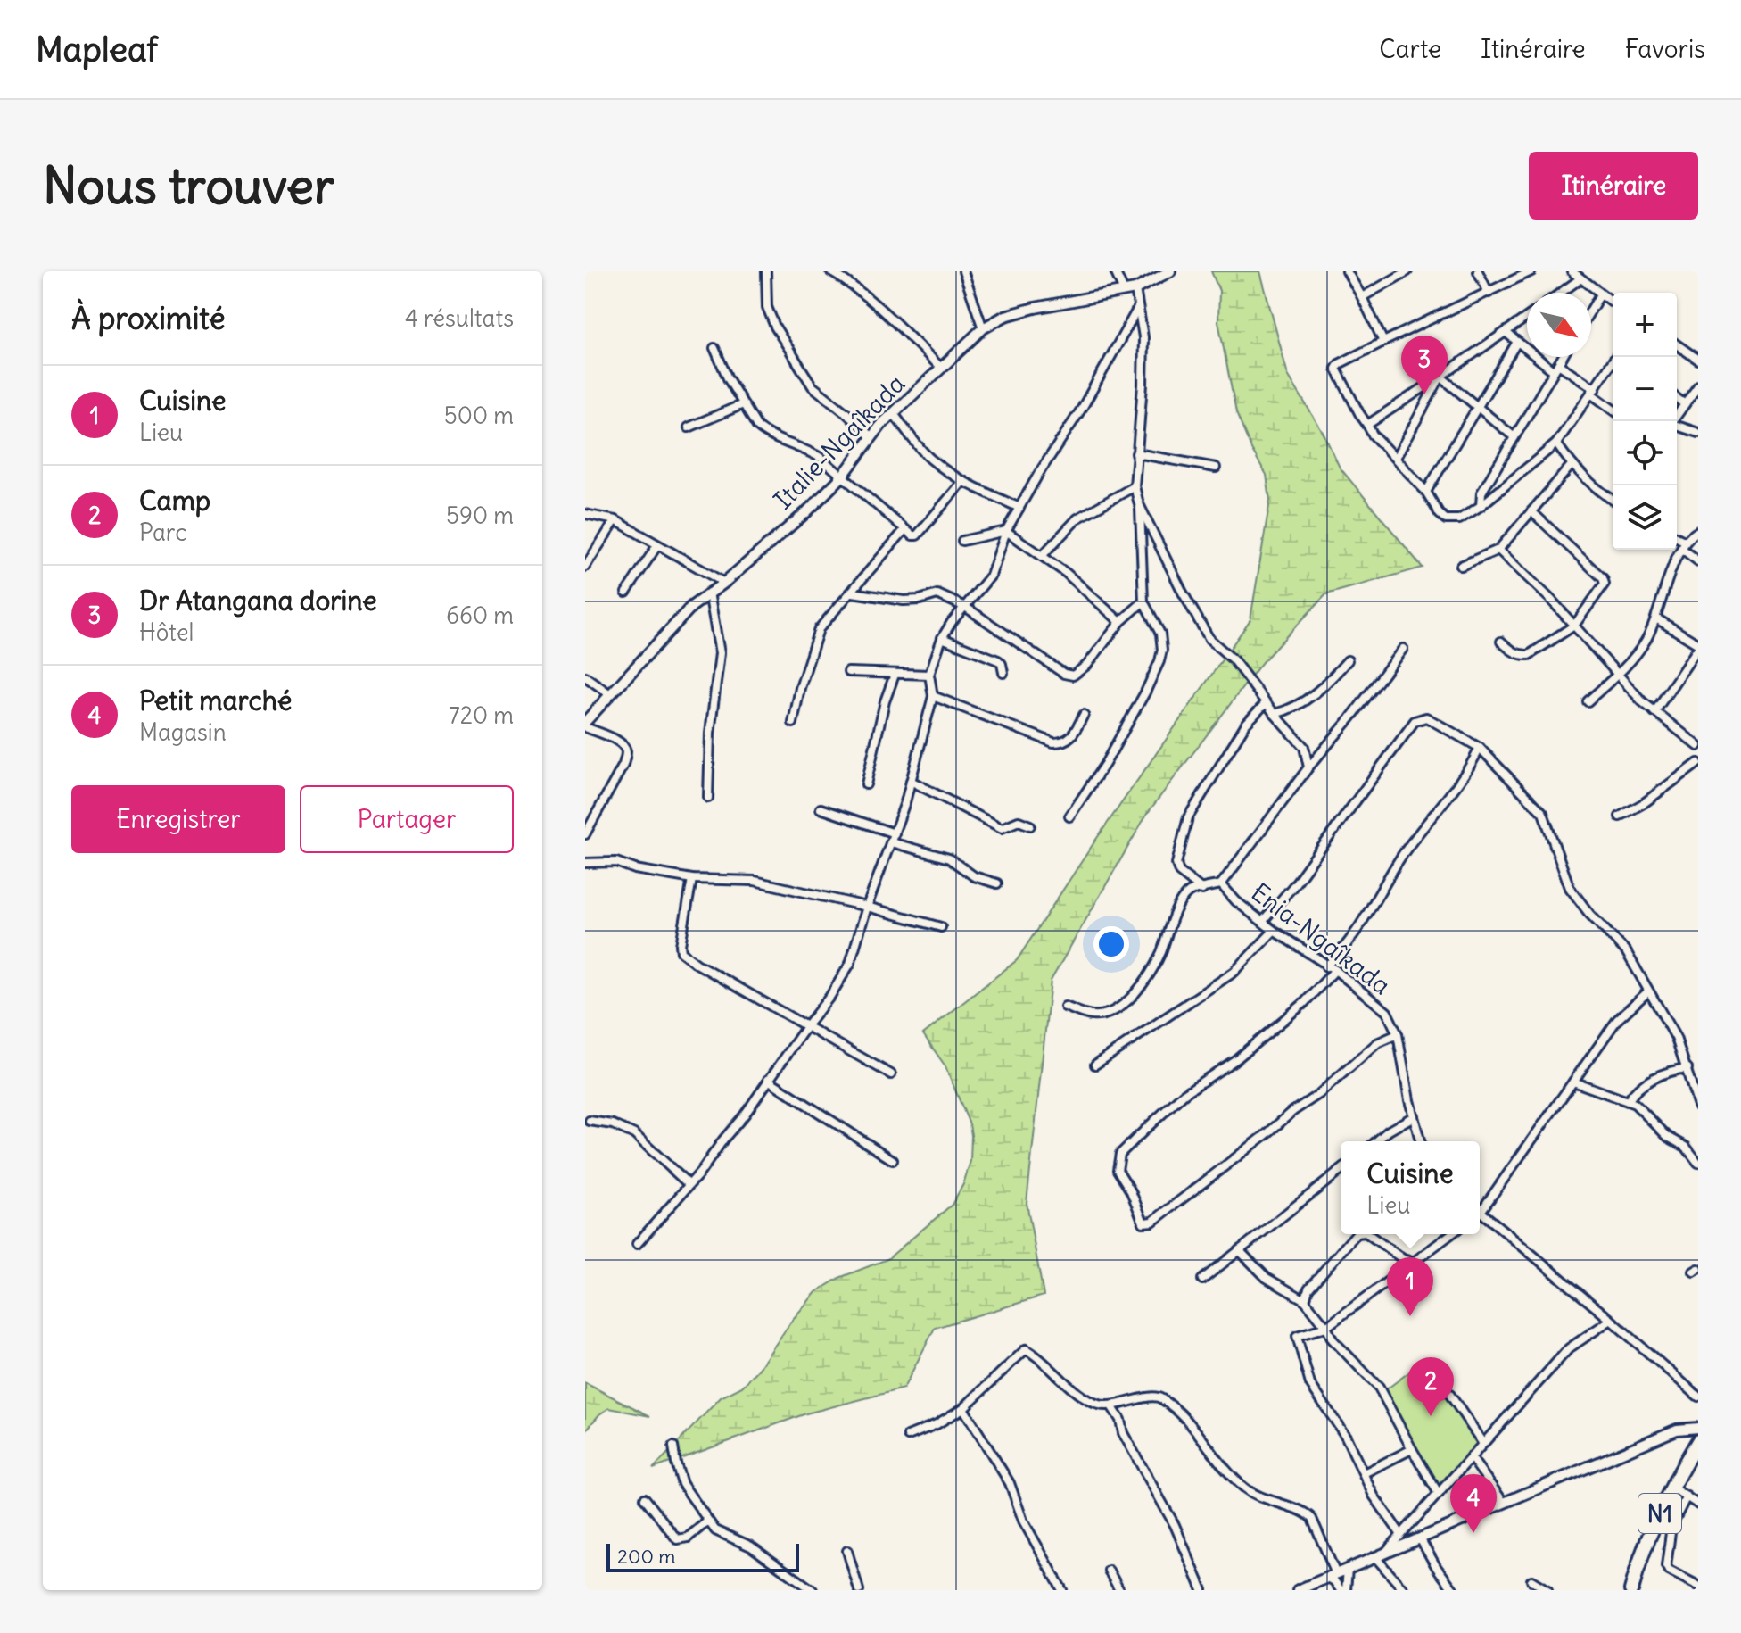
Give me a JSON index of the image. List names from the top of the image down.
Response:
{
  "streets": {
    "highway": ["N1"],
    "street": ["Italie-Ngaîkada", "Enia-Ngaîkada"]
  },
  "scale_bar": "200 m",
  "north": "bottom right",
  "page": {
    "header": "Mapleaf",
    "nav": ["Carte", "Itinéraire", "Favoris"],
    "buttons": [
      "Itinéraire",
      ["Enregistrer", "Partager"]
    ],
    "title": "Nous trouver",
    "heading": ["À proximité", "4 résultats"],
    "map_buttons": ["+", "−"],
    "pins": [
      "3",
      "1",
      "2",
      "4"
    ],
    "list": [
      {
        "mark": "1",
        "name": "Cuisine",
        "note": "Lieu",
        "value": "500 m"
      },
      {
        "mark": "2",
        "name": "Camp",
        "note": "Parc",
        "value": "590 m"
      },
      {
        "mark": "3",
        "name": "Dr Atangana dorine",
        "note": "Hôtel",
        "value": "660 m"
      },
      {
        "mark": "4",
        "name": "Petit marché",
        "note": "Magasin",
        "value": "720 m"
      }
    ],
    "popup": ["Cuisine", "Lieu"],
    "scale": "200 m"
  }
}
